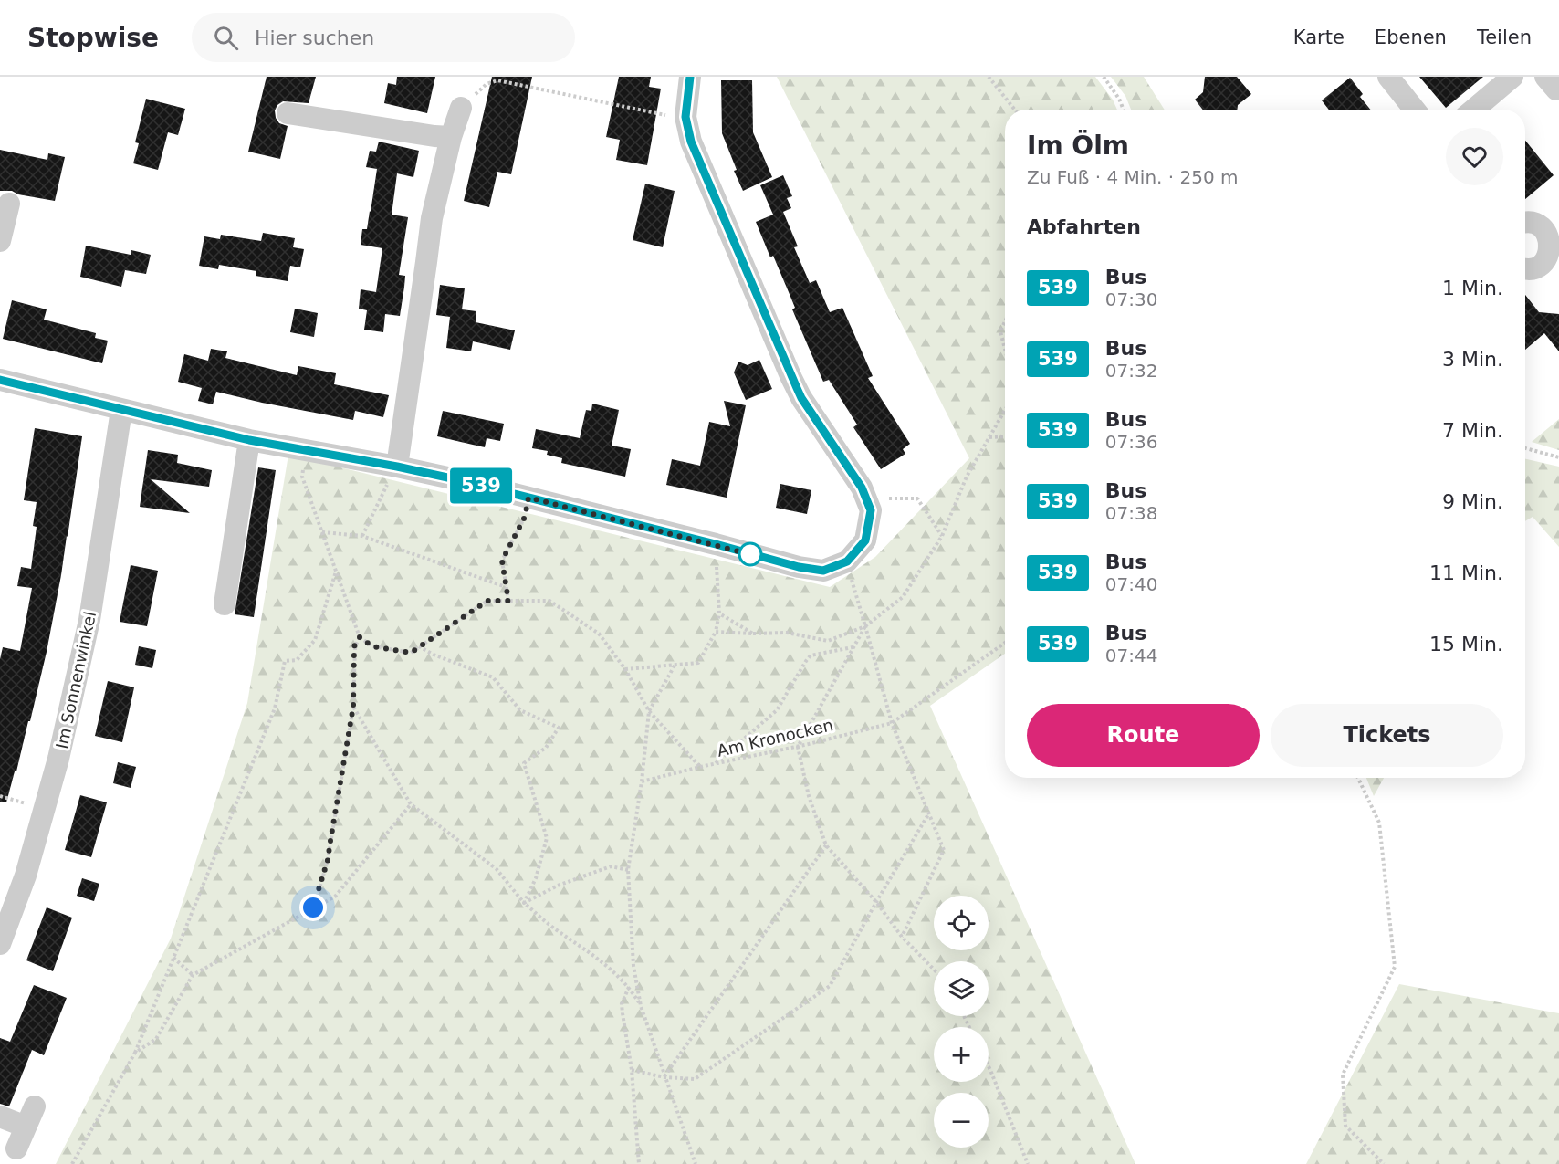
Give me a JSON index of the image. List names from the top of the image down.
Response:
{
  "streets": {
    "street": ["Im Sonnenwinkel"],
    "path": ["Am Kronocken"]
  },
  "lines": ["bus line 539"],
  "page": {
    "header": "Stopwise",
    "search": "Hier suchen",
    "nav": ["Karte", "Ebenen", "Teilen"],
    "on_map": "539",
    "heading": [
      ["Im Ölm", "Zu Fuß · 4 Min. · 250 m"],
      "Abfahrten"
    ],
    "list": [
      {
        "mark": "539",
        "name": "Bus",
        "note": "07:30",
        "value": "1 Min."
      },
      {
        "mark": "539",
        "name": "Bus",
        "note": "07:32",
        "value": "3 Min."
      },
      {
        "mark": "539",
        "name": "Bus",
        "note": "07:36",
        "value": "7 Min."
      },
      {
        "mark": "539",
        "name": "Bus",
        "note": "07:38",
        "value": "9 Min."
      },
      {
        "mark": "539",
        "name": "Bus",
        "note": "07:40",
        "value": "11 Min."
      },
      {
        "mark": "539",
        "name": "Bus",
        "note": "07:44",
        "value": "15 Min."
      }
    ],
    "buttons": ["Route", "Tickets"],
    "map_buttons": ["+", "−"]
  }
}
